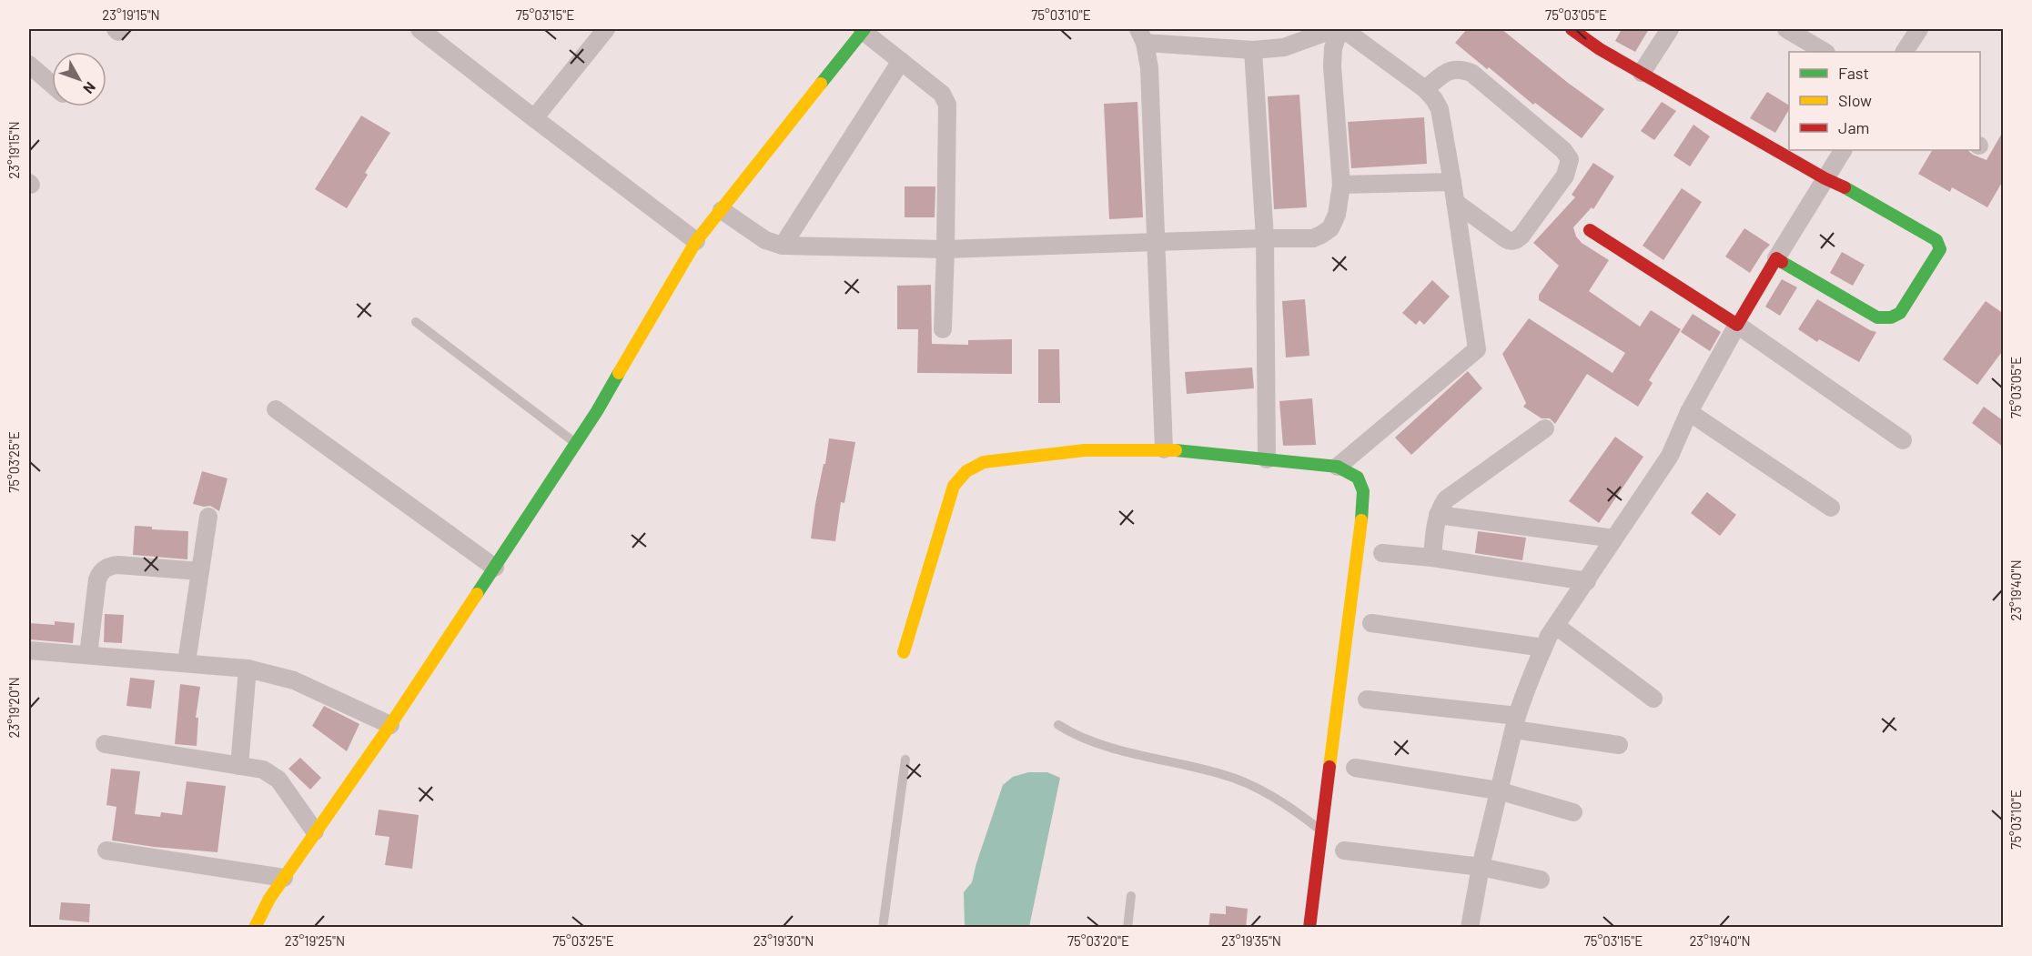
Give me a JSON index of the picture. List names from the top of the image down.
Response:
{
  "legend": ["Fast", "Slow", "Jam"],
  "north": "bottom right",
  "coordinates": [
    "23°19'15\"N",
    "75°03'15\"E",
    "75°03'10\"E",
    "75°03'05\"E",
    "75°03'25\"E",
    "23°19'40\"N",
    "23°19'20\"N",
    "23°19'25\"N",
    "23°19'30\"N",
    "75°03'20\"E",
    "23°19'35\"N"
  ]
}
